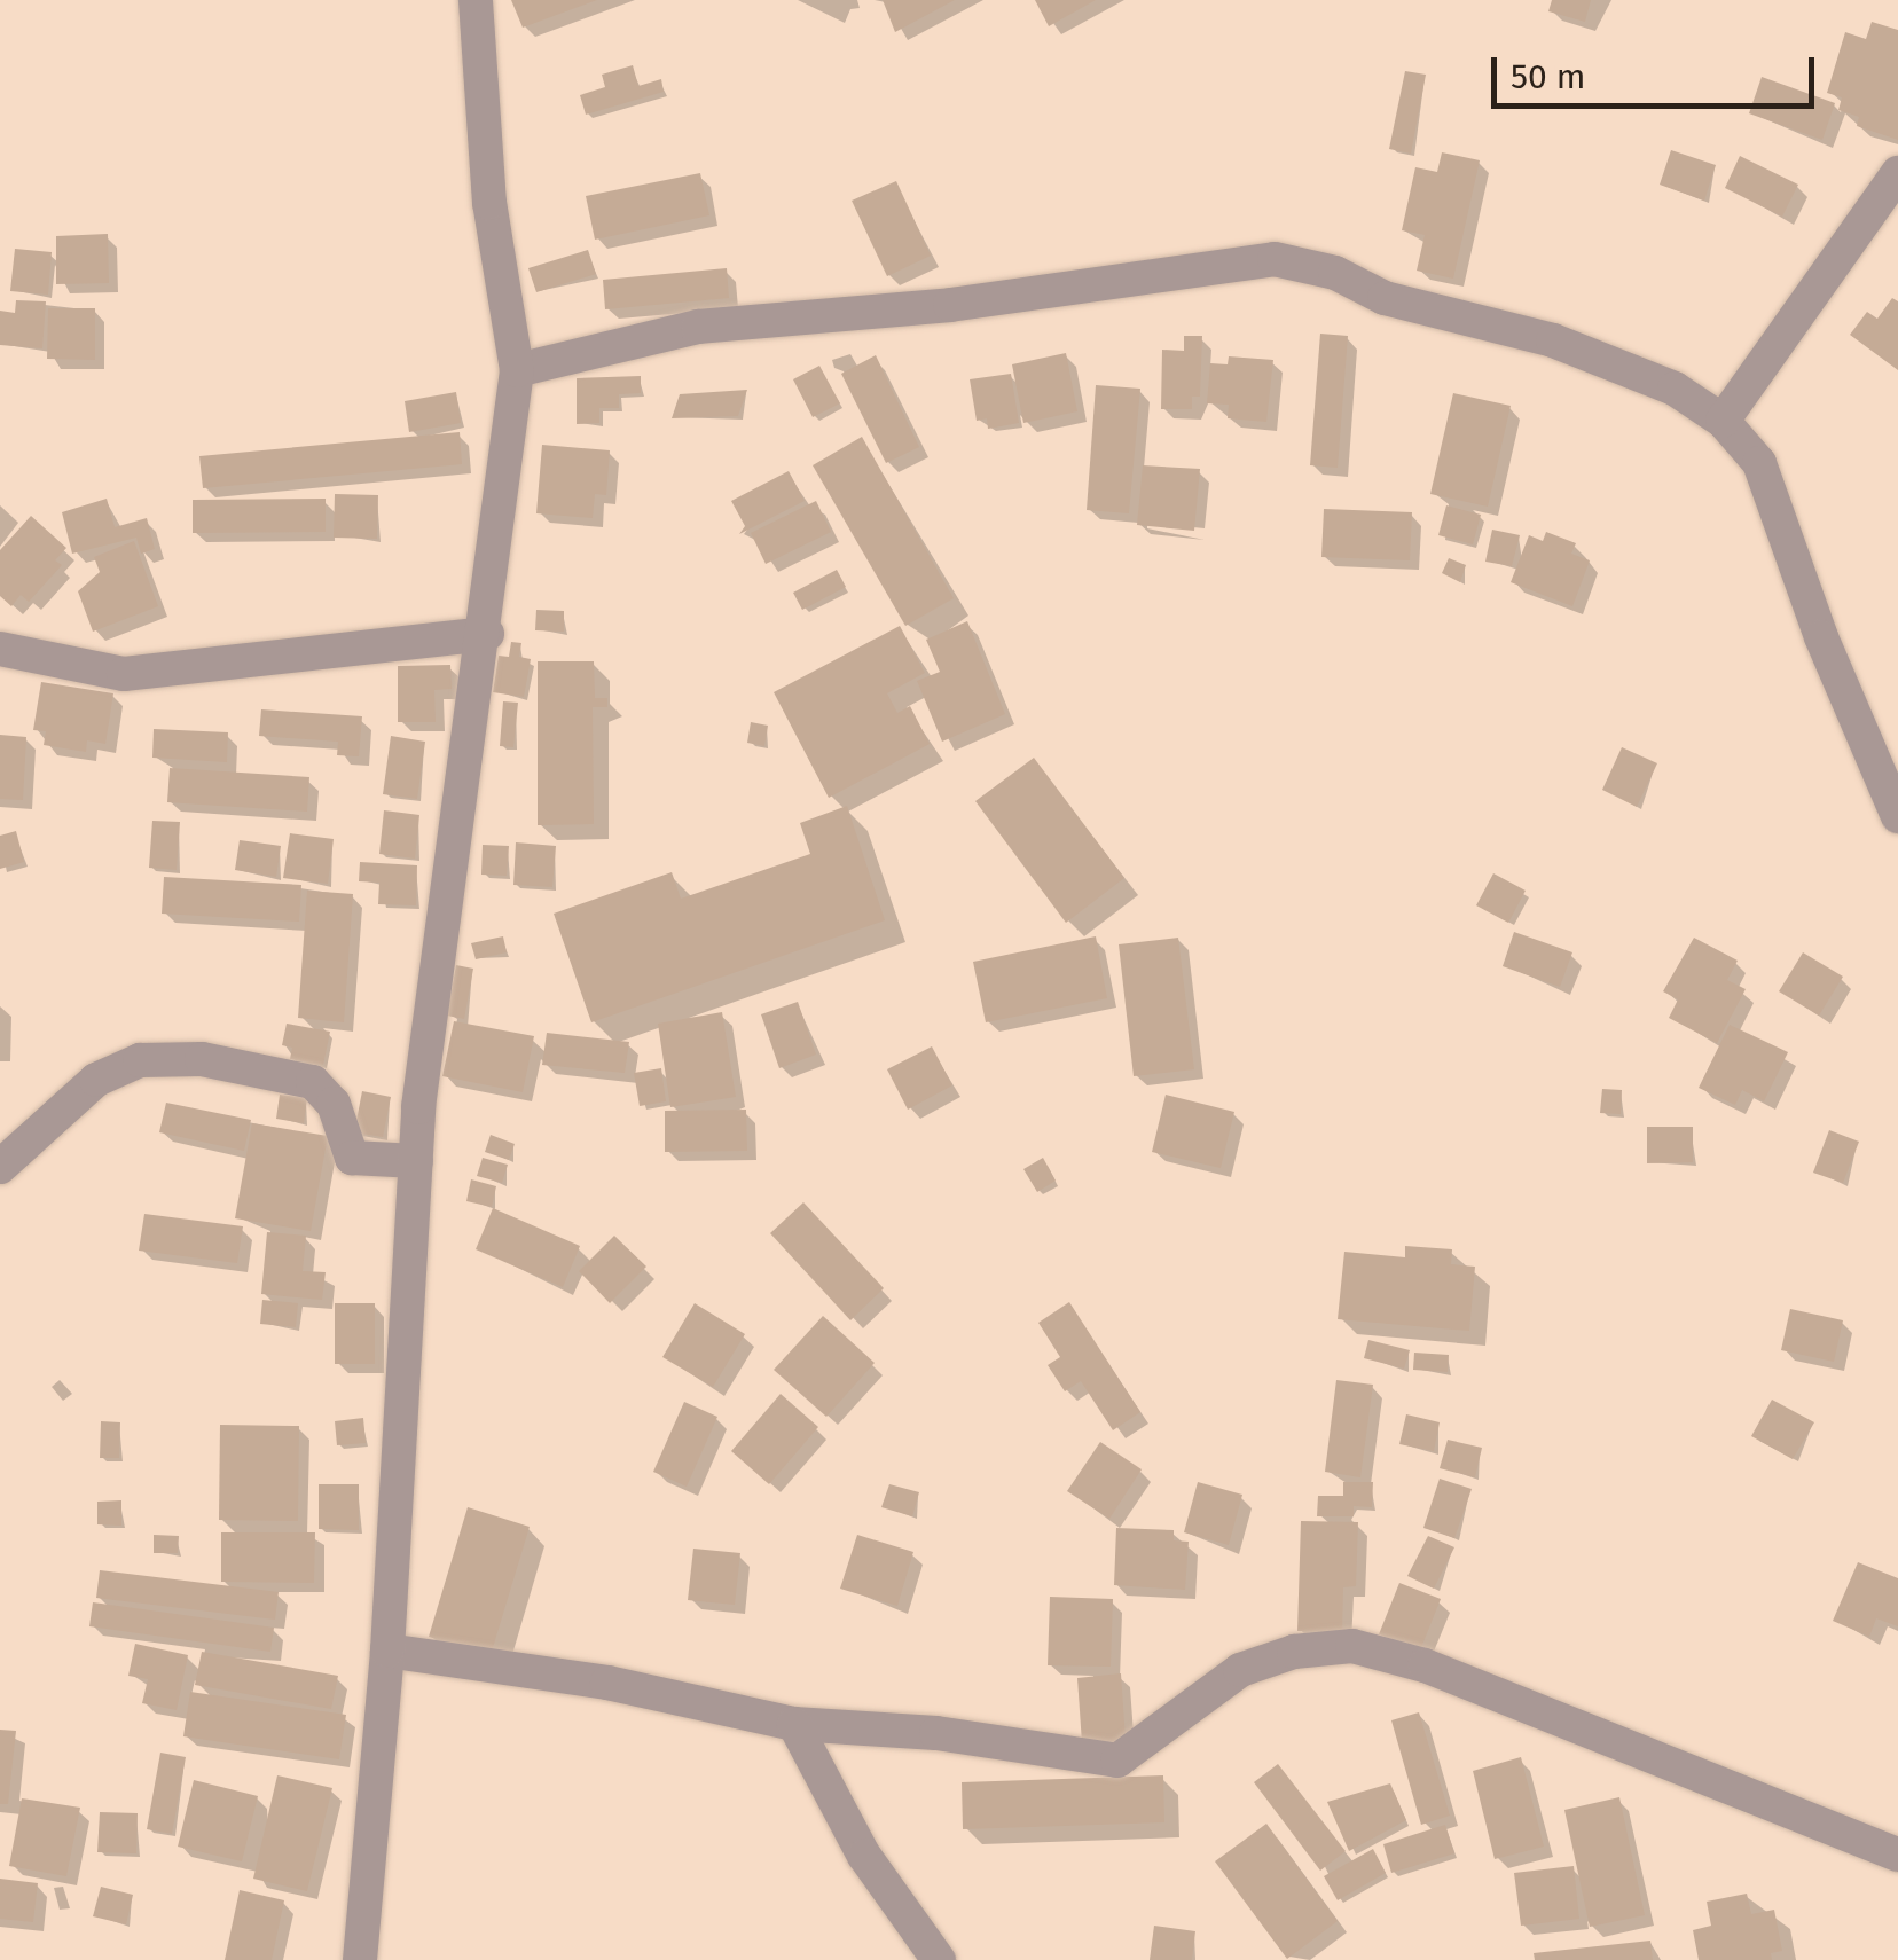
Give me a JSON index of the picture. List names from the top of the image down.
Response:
{
  "scale_bar": "50 m"
}
